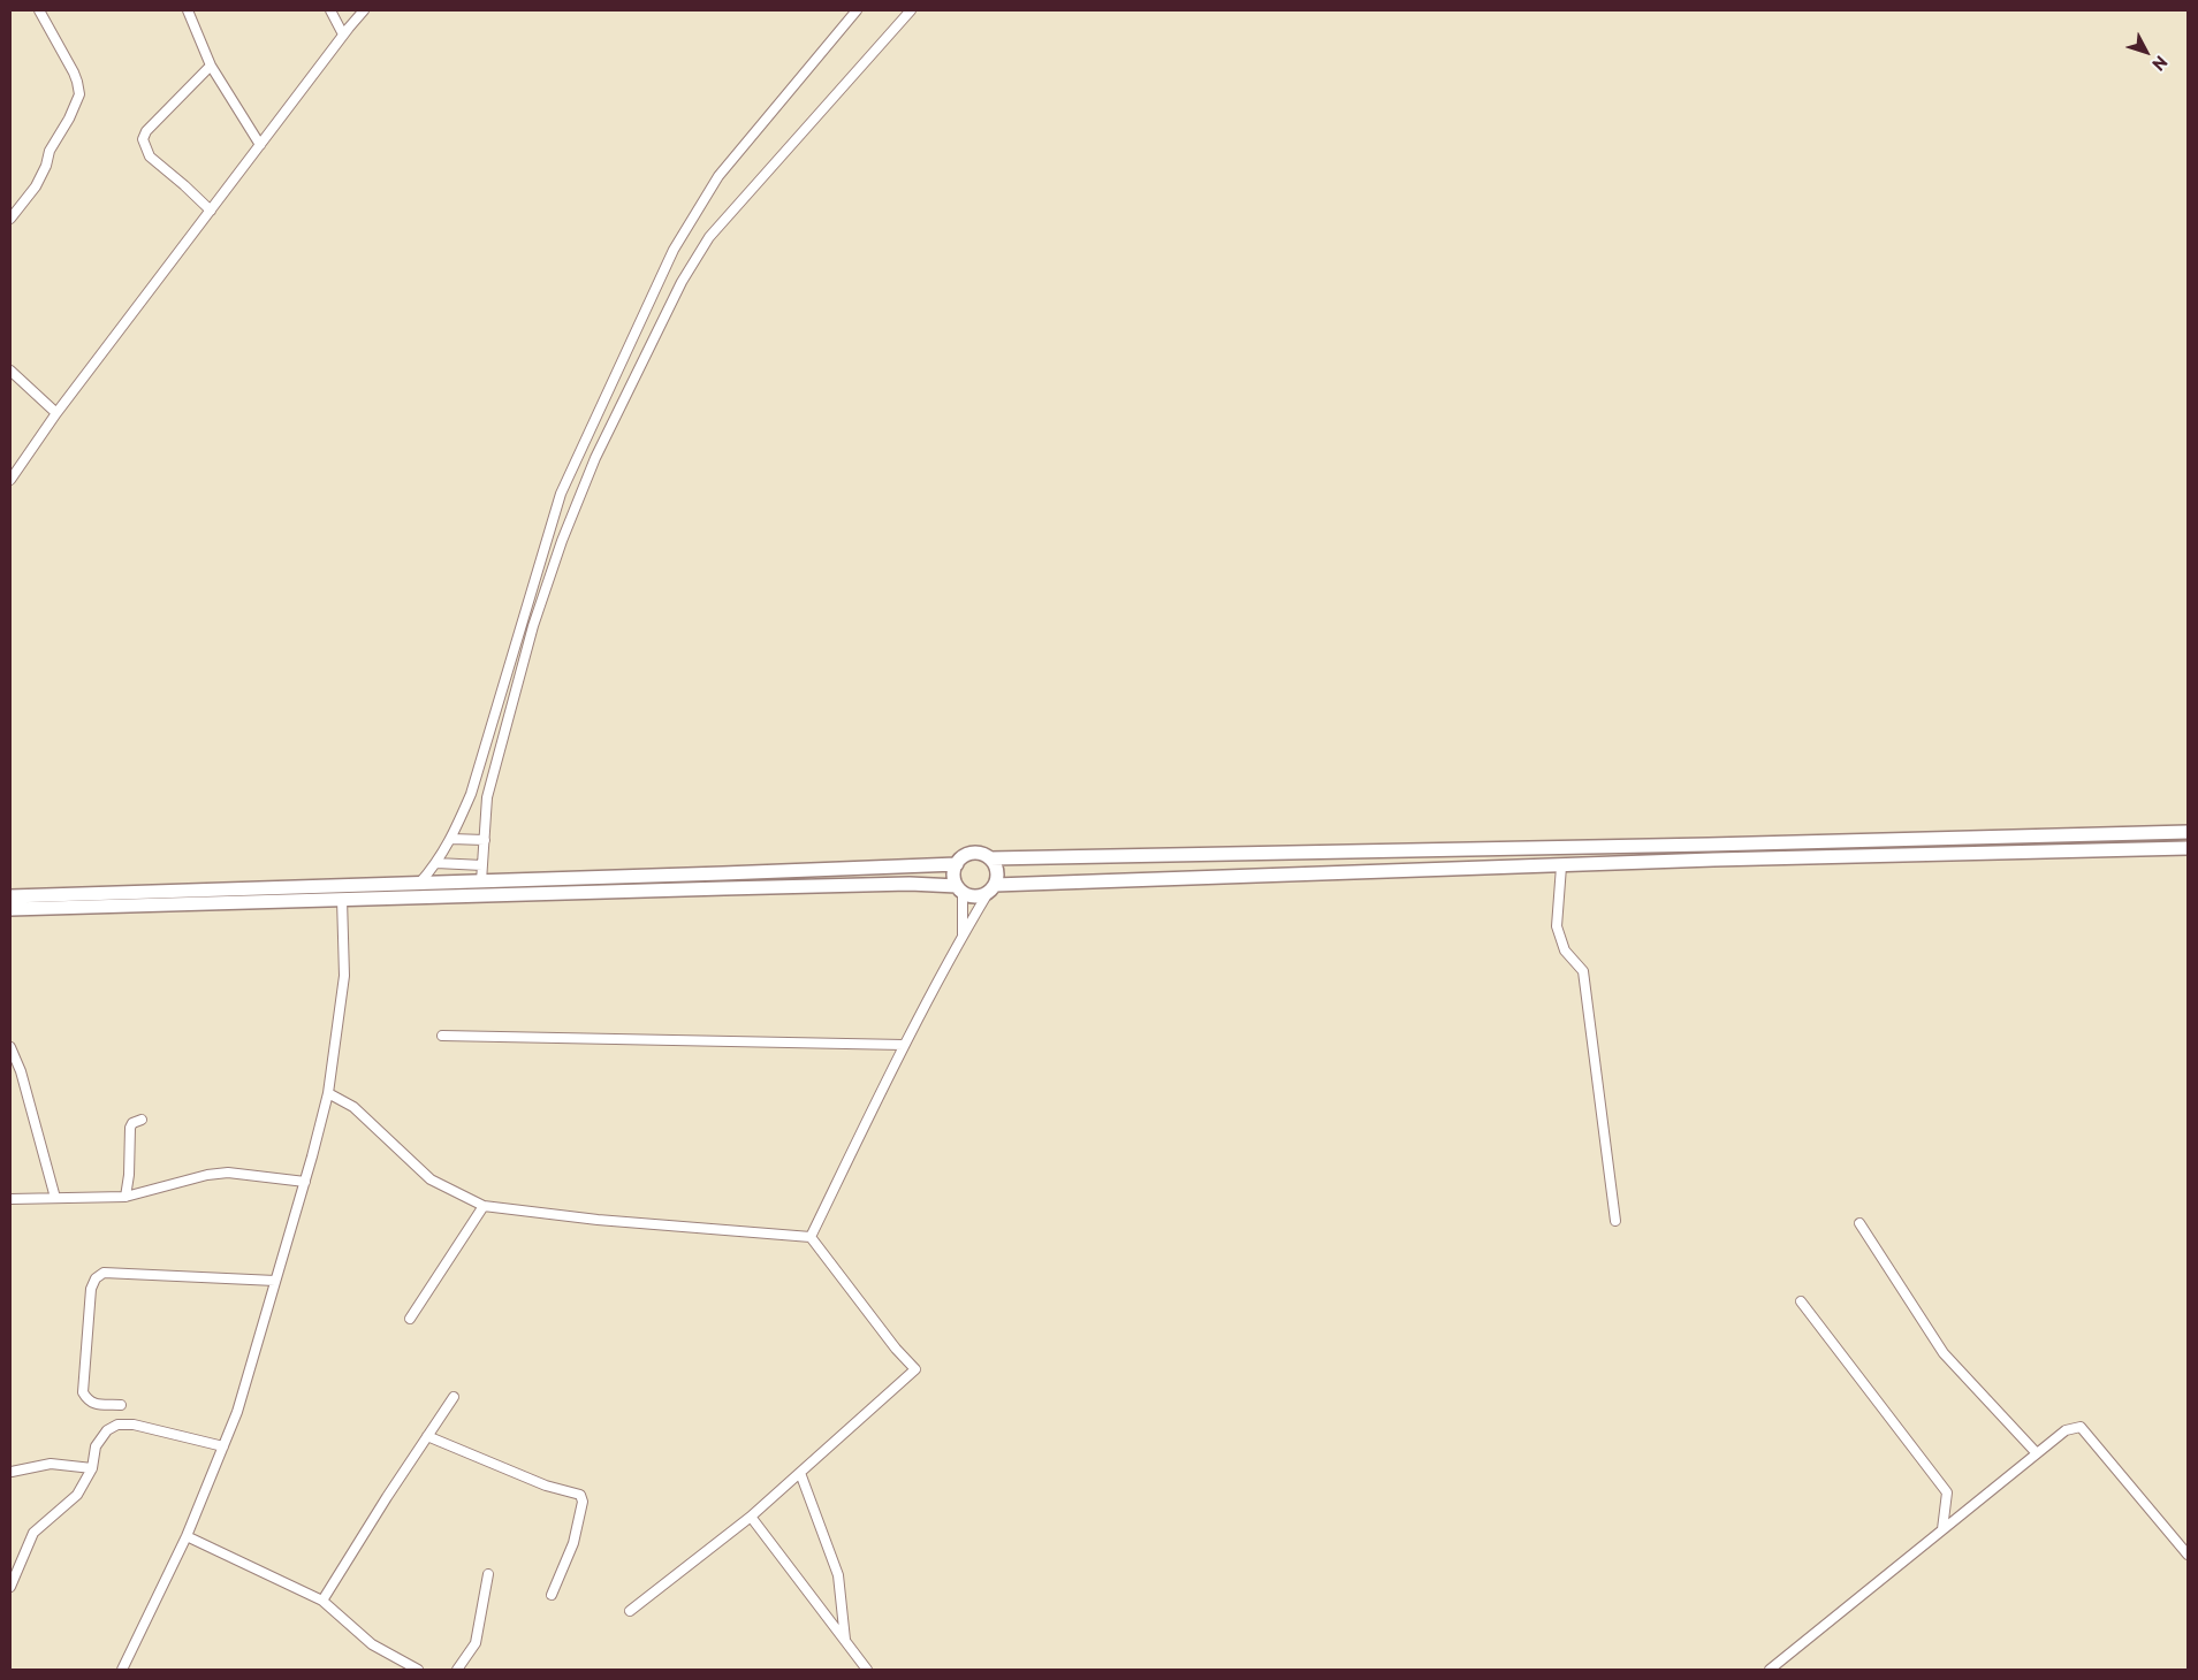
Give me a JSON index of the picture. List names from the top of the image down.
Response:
{
  "north": "bottom right"
}
